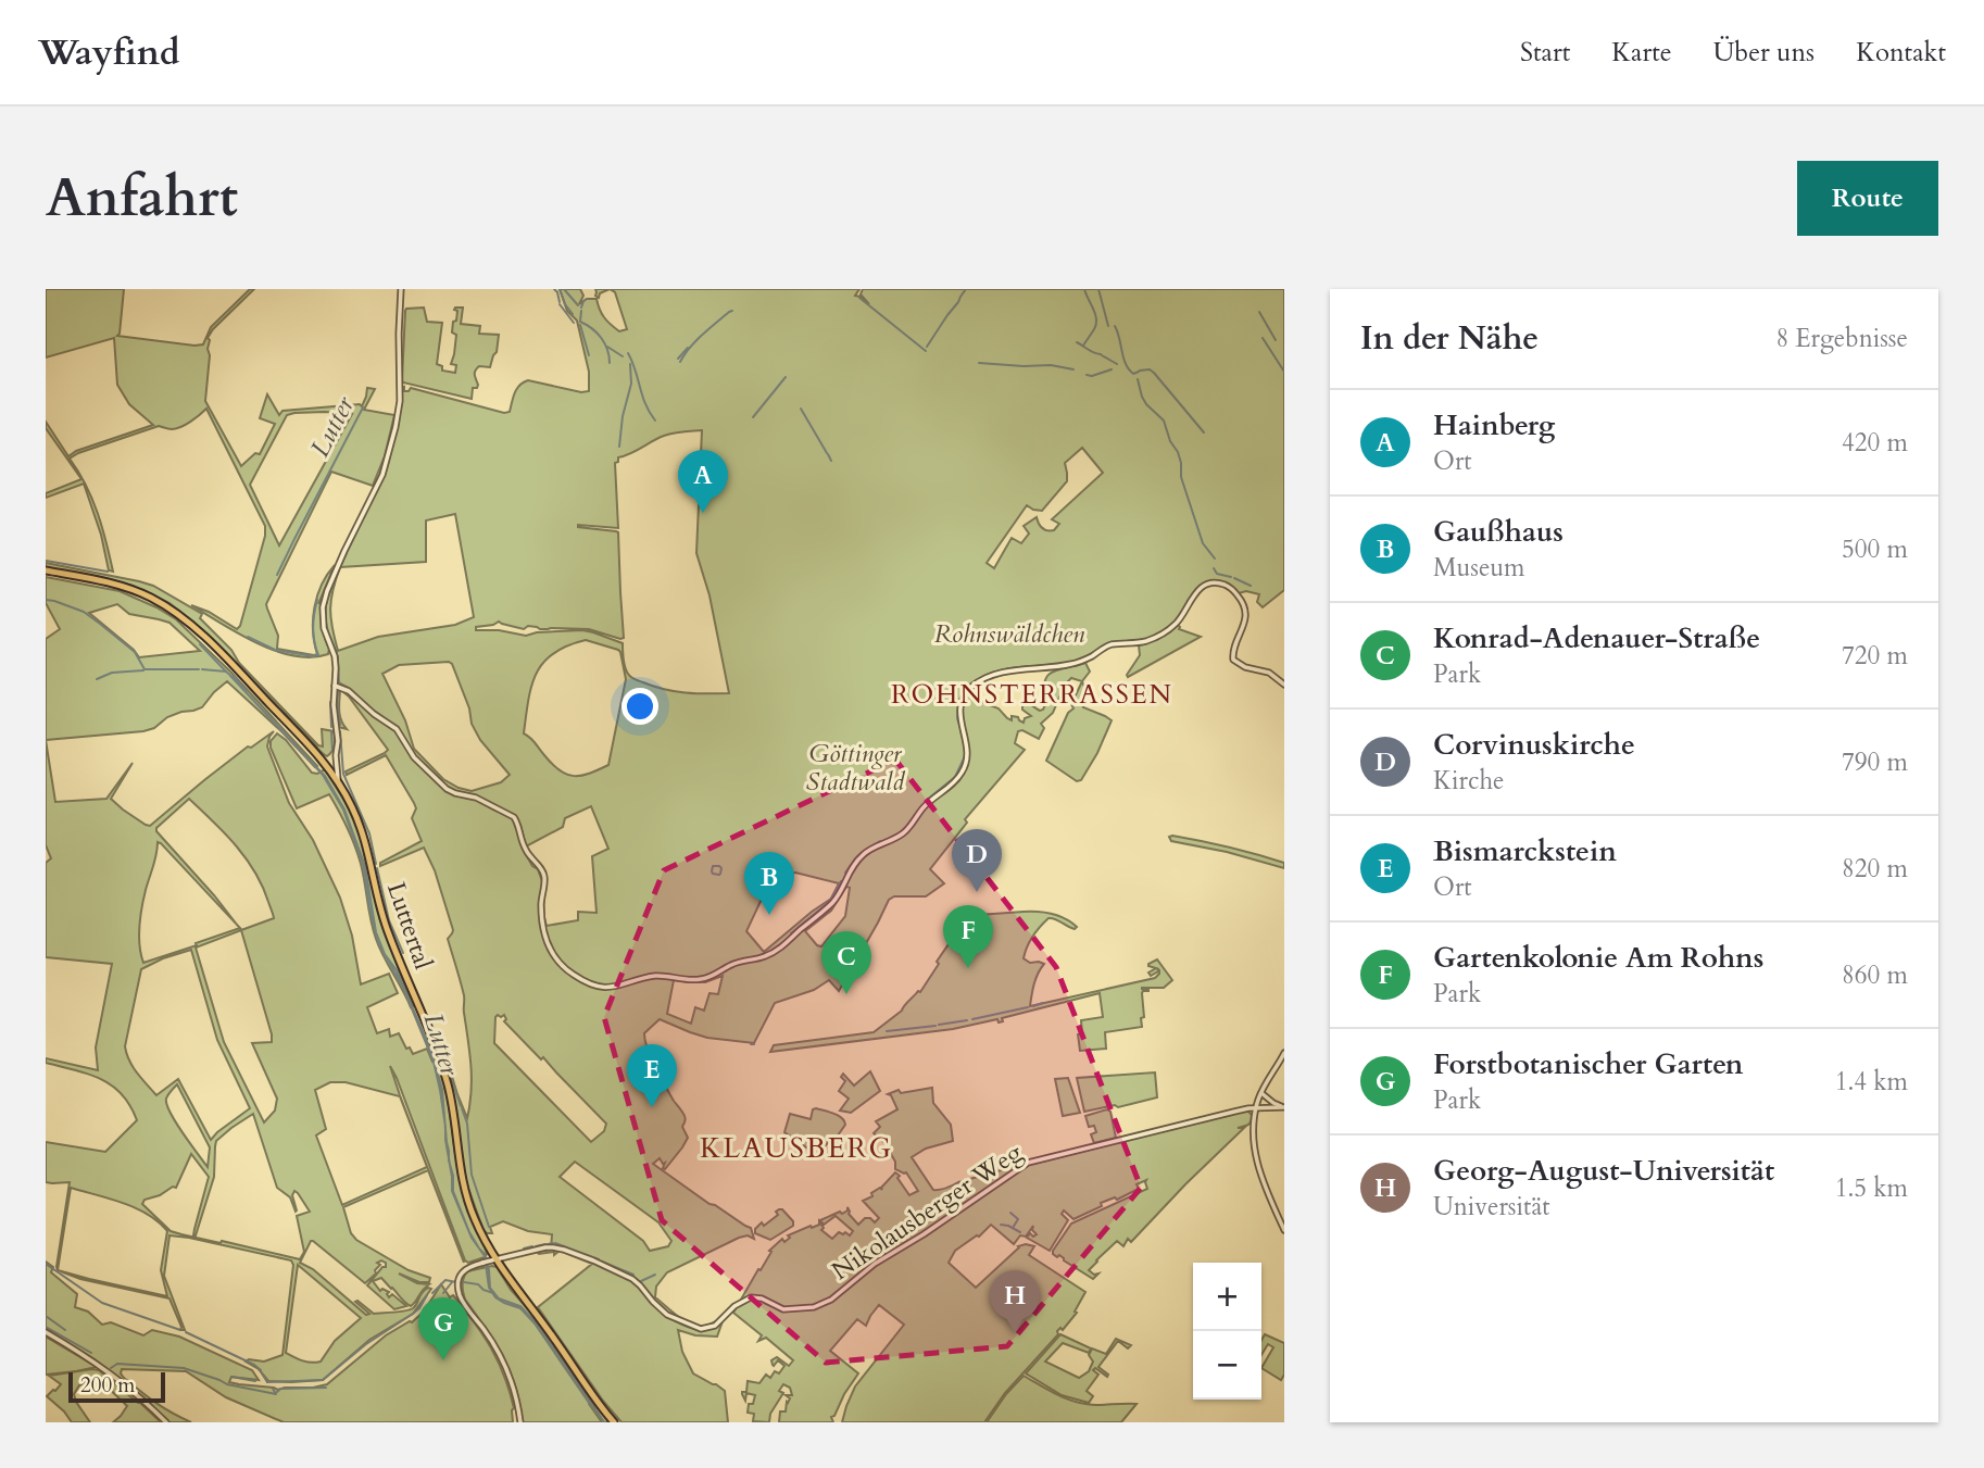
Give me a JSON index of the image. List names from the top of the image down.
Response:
{
  "streets": {
    "main road": ["Luttertal"],
    "street": ["Nikolausberger Weg"]
  },
  "crossings": [
    ["Luttertal", "Nikolausberger Weg"]
  ],
  "districts": ["ROHNSTERRASSEN", "KLAUSBERG"],
  "water": ["Lutter"],
  "parks": ["Rohnswäldchen", "Göttinger Stadtwald"],
  "scale_bar": "200 m",
  "page": {
    "header": "Wayfind",
    "nav": [
      "Start",
      "Karte",
      "Über uns",
      "Kontakt"
    ],
    "buttons": "Route",
    "title": "Anfahrt",
    "heading": ["In der Nähe", "8 Ergebnisse"],
    "list": [
      {
        "mark": "A",
        "name": "Hainberg",
        "note": "Ort",
        "value": "420 m"
      },
      {
        "mark": "B",
        "name": "Gaußhaus",
        "note": "Museum",
        "value": "500 m"
      },
      {
        "mark": "C",
        "name": "Konrad-Adenauer-Straße",
        "note": "Park",
        "value": "720 m"
      },
      {
        "mark": "D",
        "name": "Corvinuskirche",
        "note": "Kirche",
        "value": "790 m"
      },
      {
        "mark": "E",
        "name": "Bismarckstein",
        "note": "Ort",
        "value": "820 m"
      },
      {
        "mark": "F",
        "name": "Gartenkolonie Am Rohns",
        "note": "Park",
        "value": "860 m"
      },
      {
        "mark": "G",
        "name": "Forstbotanischer Garten",
        "note": "Park",
        "value": "1.4 km"
      },
      {
        "mark": "H",
        "name": "Georg-August-Universität",
        "note": "Universität",
        "value": "1.5 km"
      }
    ],
    "pins": [
      "A",
      "D",
      "B",
      "F",
      "C",
      "E",
      "H",
      "G"
    ],
    "map_buttons": ["+", "−"],
    "scale": "200 m"
  }
}
